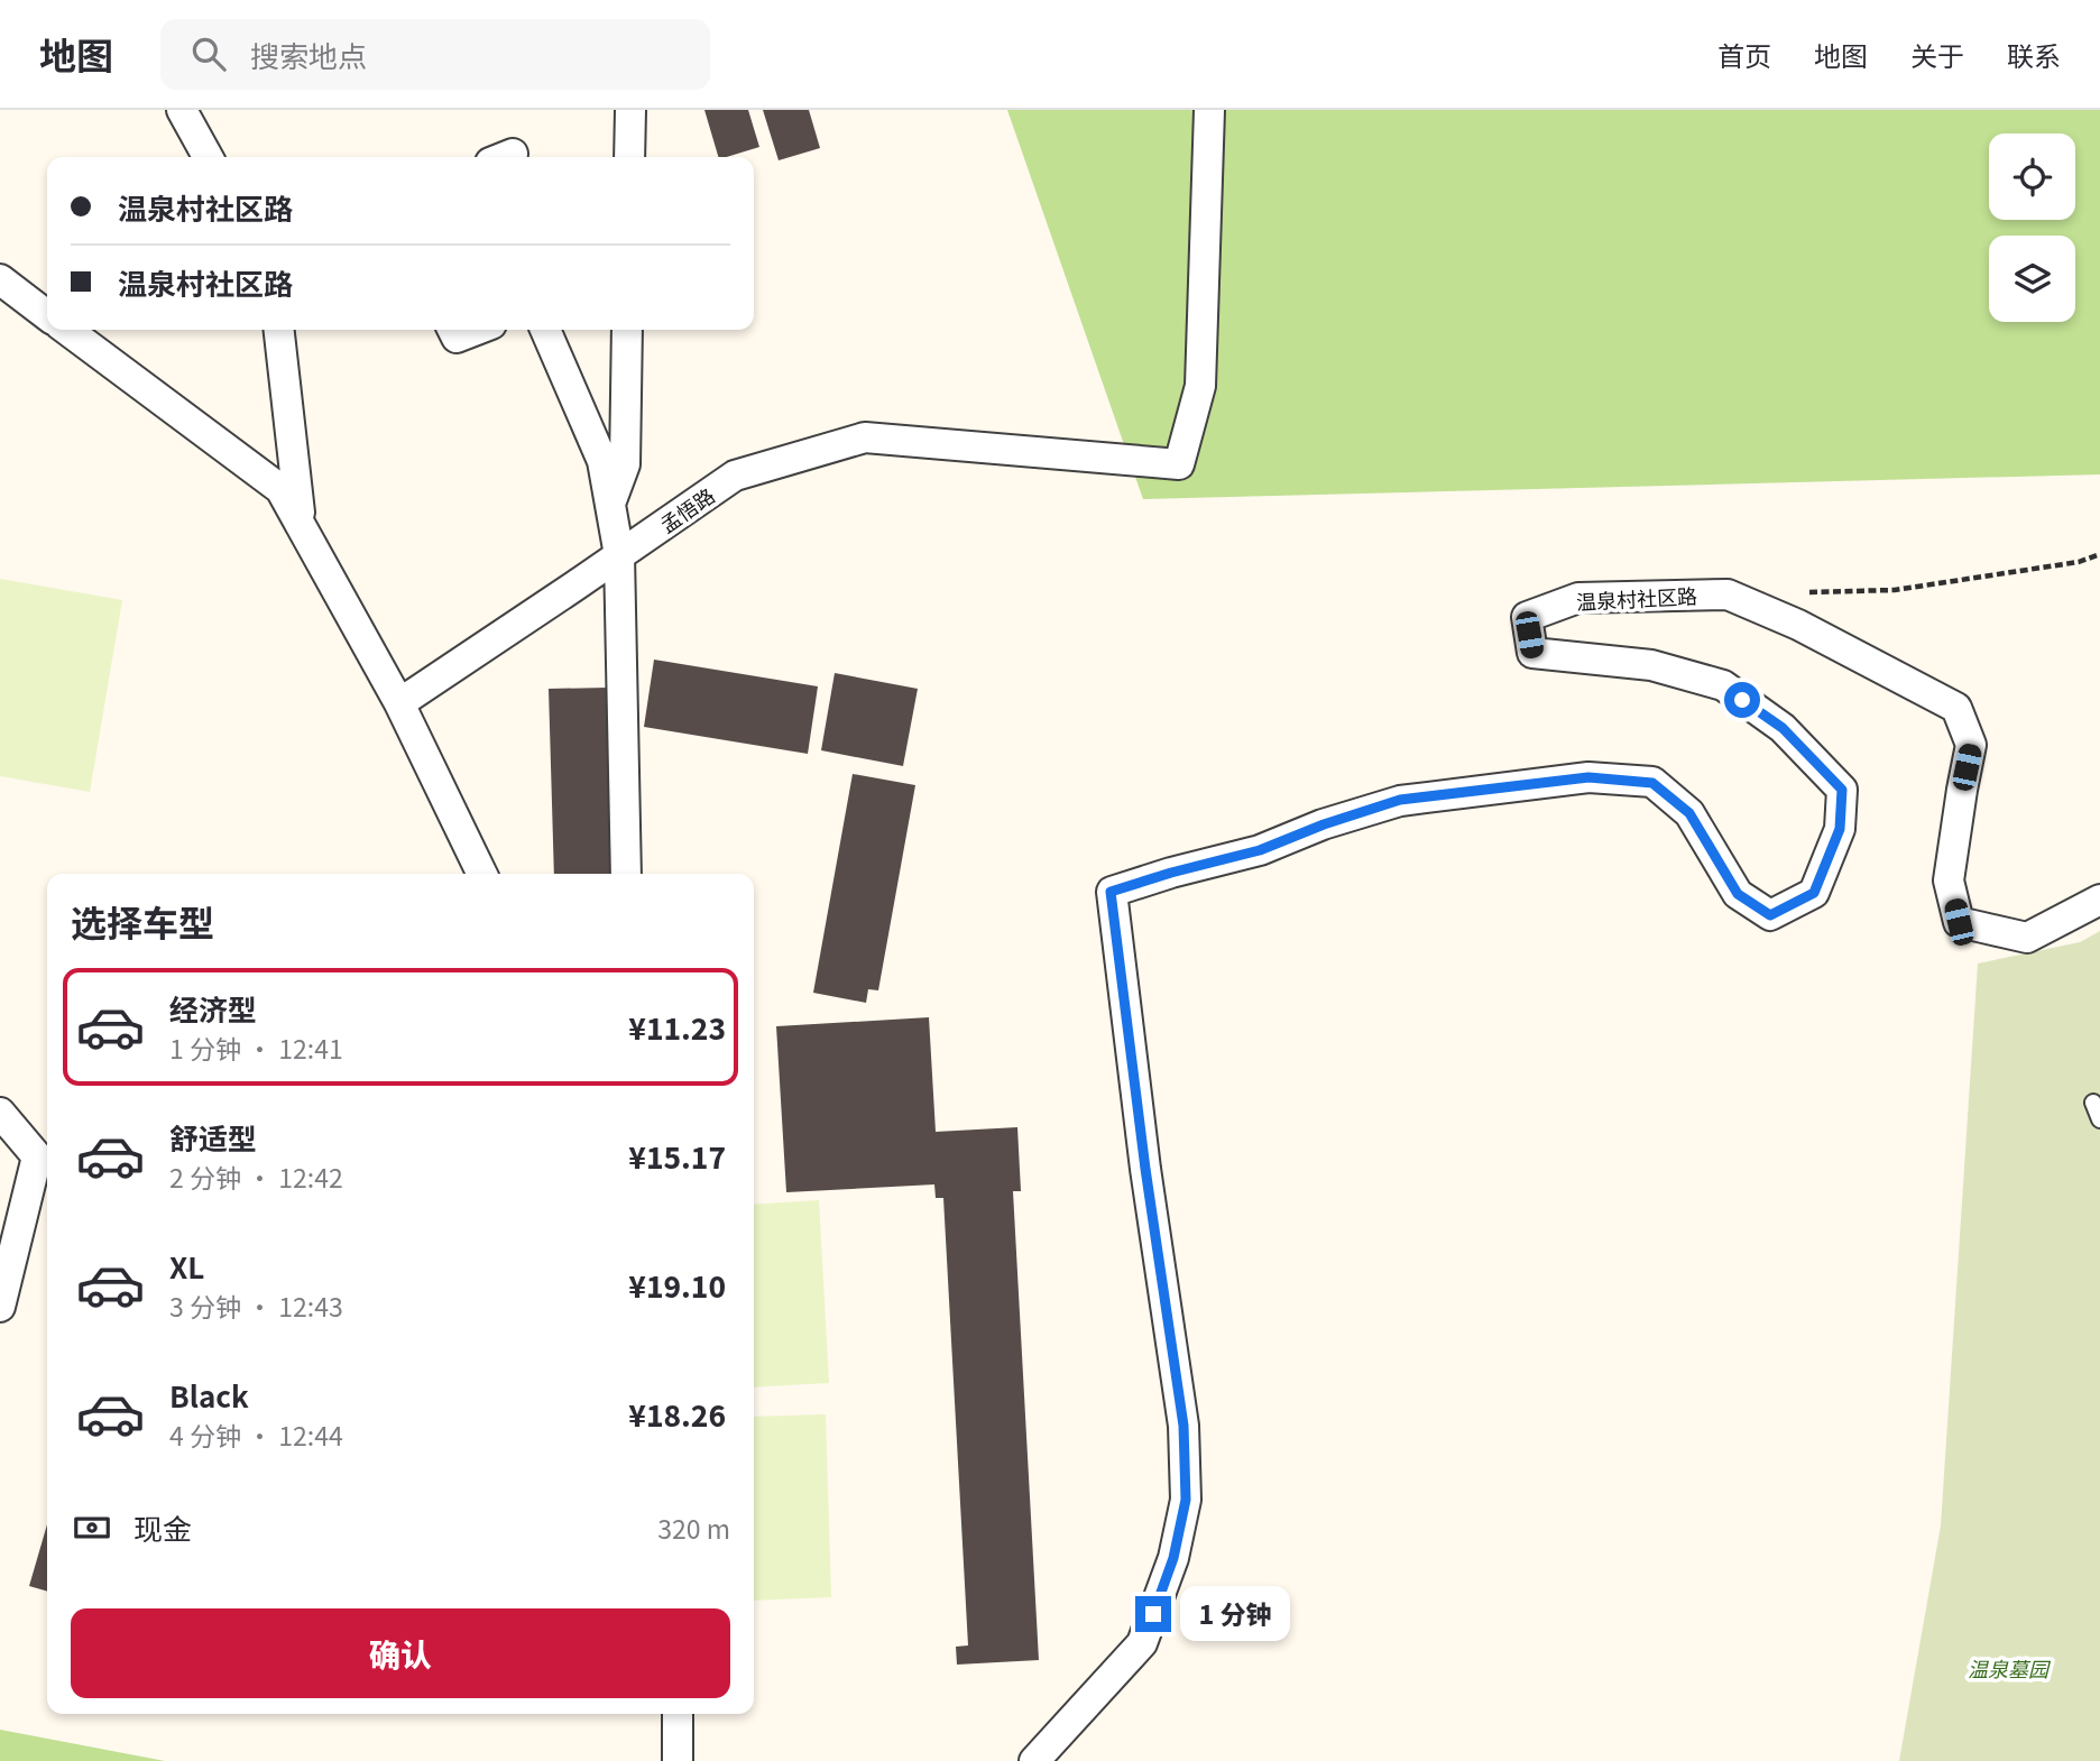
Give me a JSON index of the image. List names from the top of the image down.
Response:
{
  "streets": {
    "street": ["孟悟路", "温泉村社区路"]
  },
  "parks": ["温泉墓园"],
  "page": {
    "header": "地图",
    "search": "搜索地点",
    "nav": [
      "首页",
      "地图",
      "关于",
      "联系"
    ],
    "banner": ["温泉村社区路", "温泉村社区路"],
    "heading": "选择车型",
    "list": [
      {
        "name": "经济型",
        "note": "1 分钟 · 12:41",
        "value": "¥11.23"
      },
      {
        "name": "舒适型",
        "note": "2 分钟 · 12:42",
        "value": "¥15.17"
      },
      {
        "name": "XL",
        "note": "3 分钟 · 12:43",
        "value": "¥19.10"
      },
      {
        "name": "Black",
        "note": "4 分钟 · 12:44",
        "value": "¥18.26"
      }
    ],
    "pay": ["现金", "320 m"],
    "bubble": "1 分钟",
    "buttons": "确认"
  }
}
